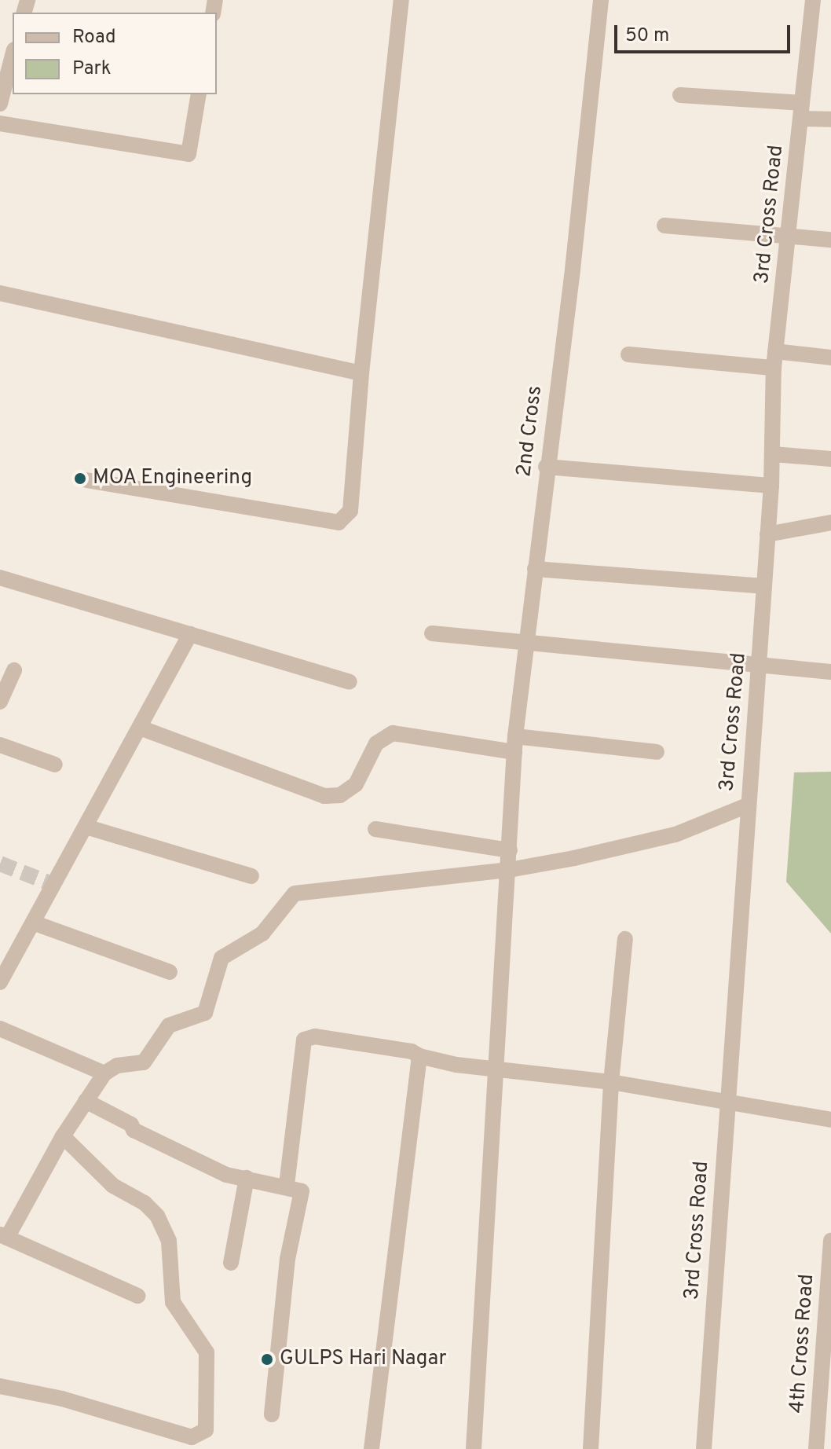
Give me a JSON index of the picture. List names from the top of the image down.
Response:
{
  "streets": {
    "street": ["3rd Cross Road", "2nd Cross", "4th Cross Road"]
  },
  "places": ["MOA Engineering", "GULPS Hari Nagar"],
  "legend": ["Road", "Park"],
  "scale_bar": "50 m"
}
